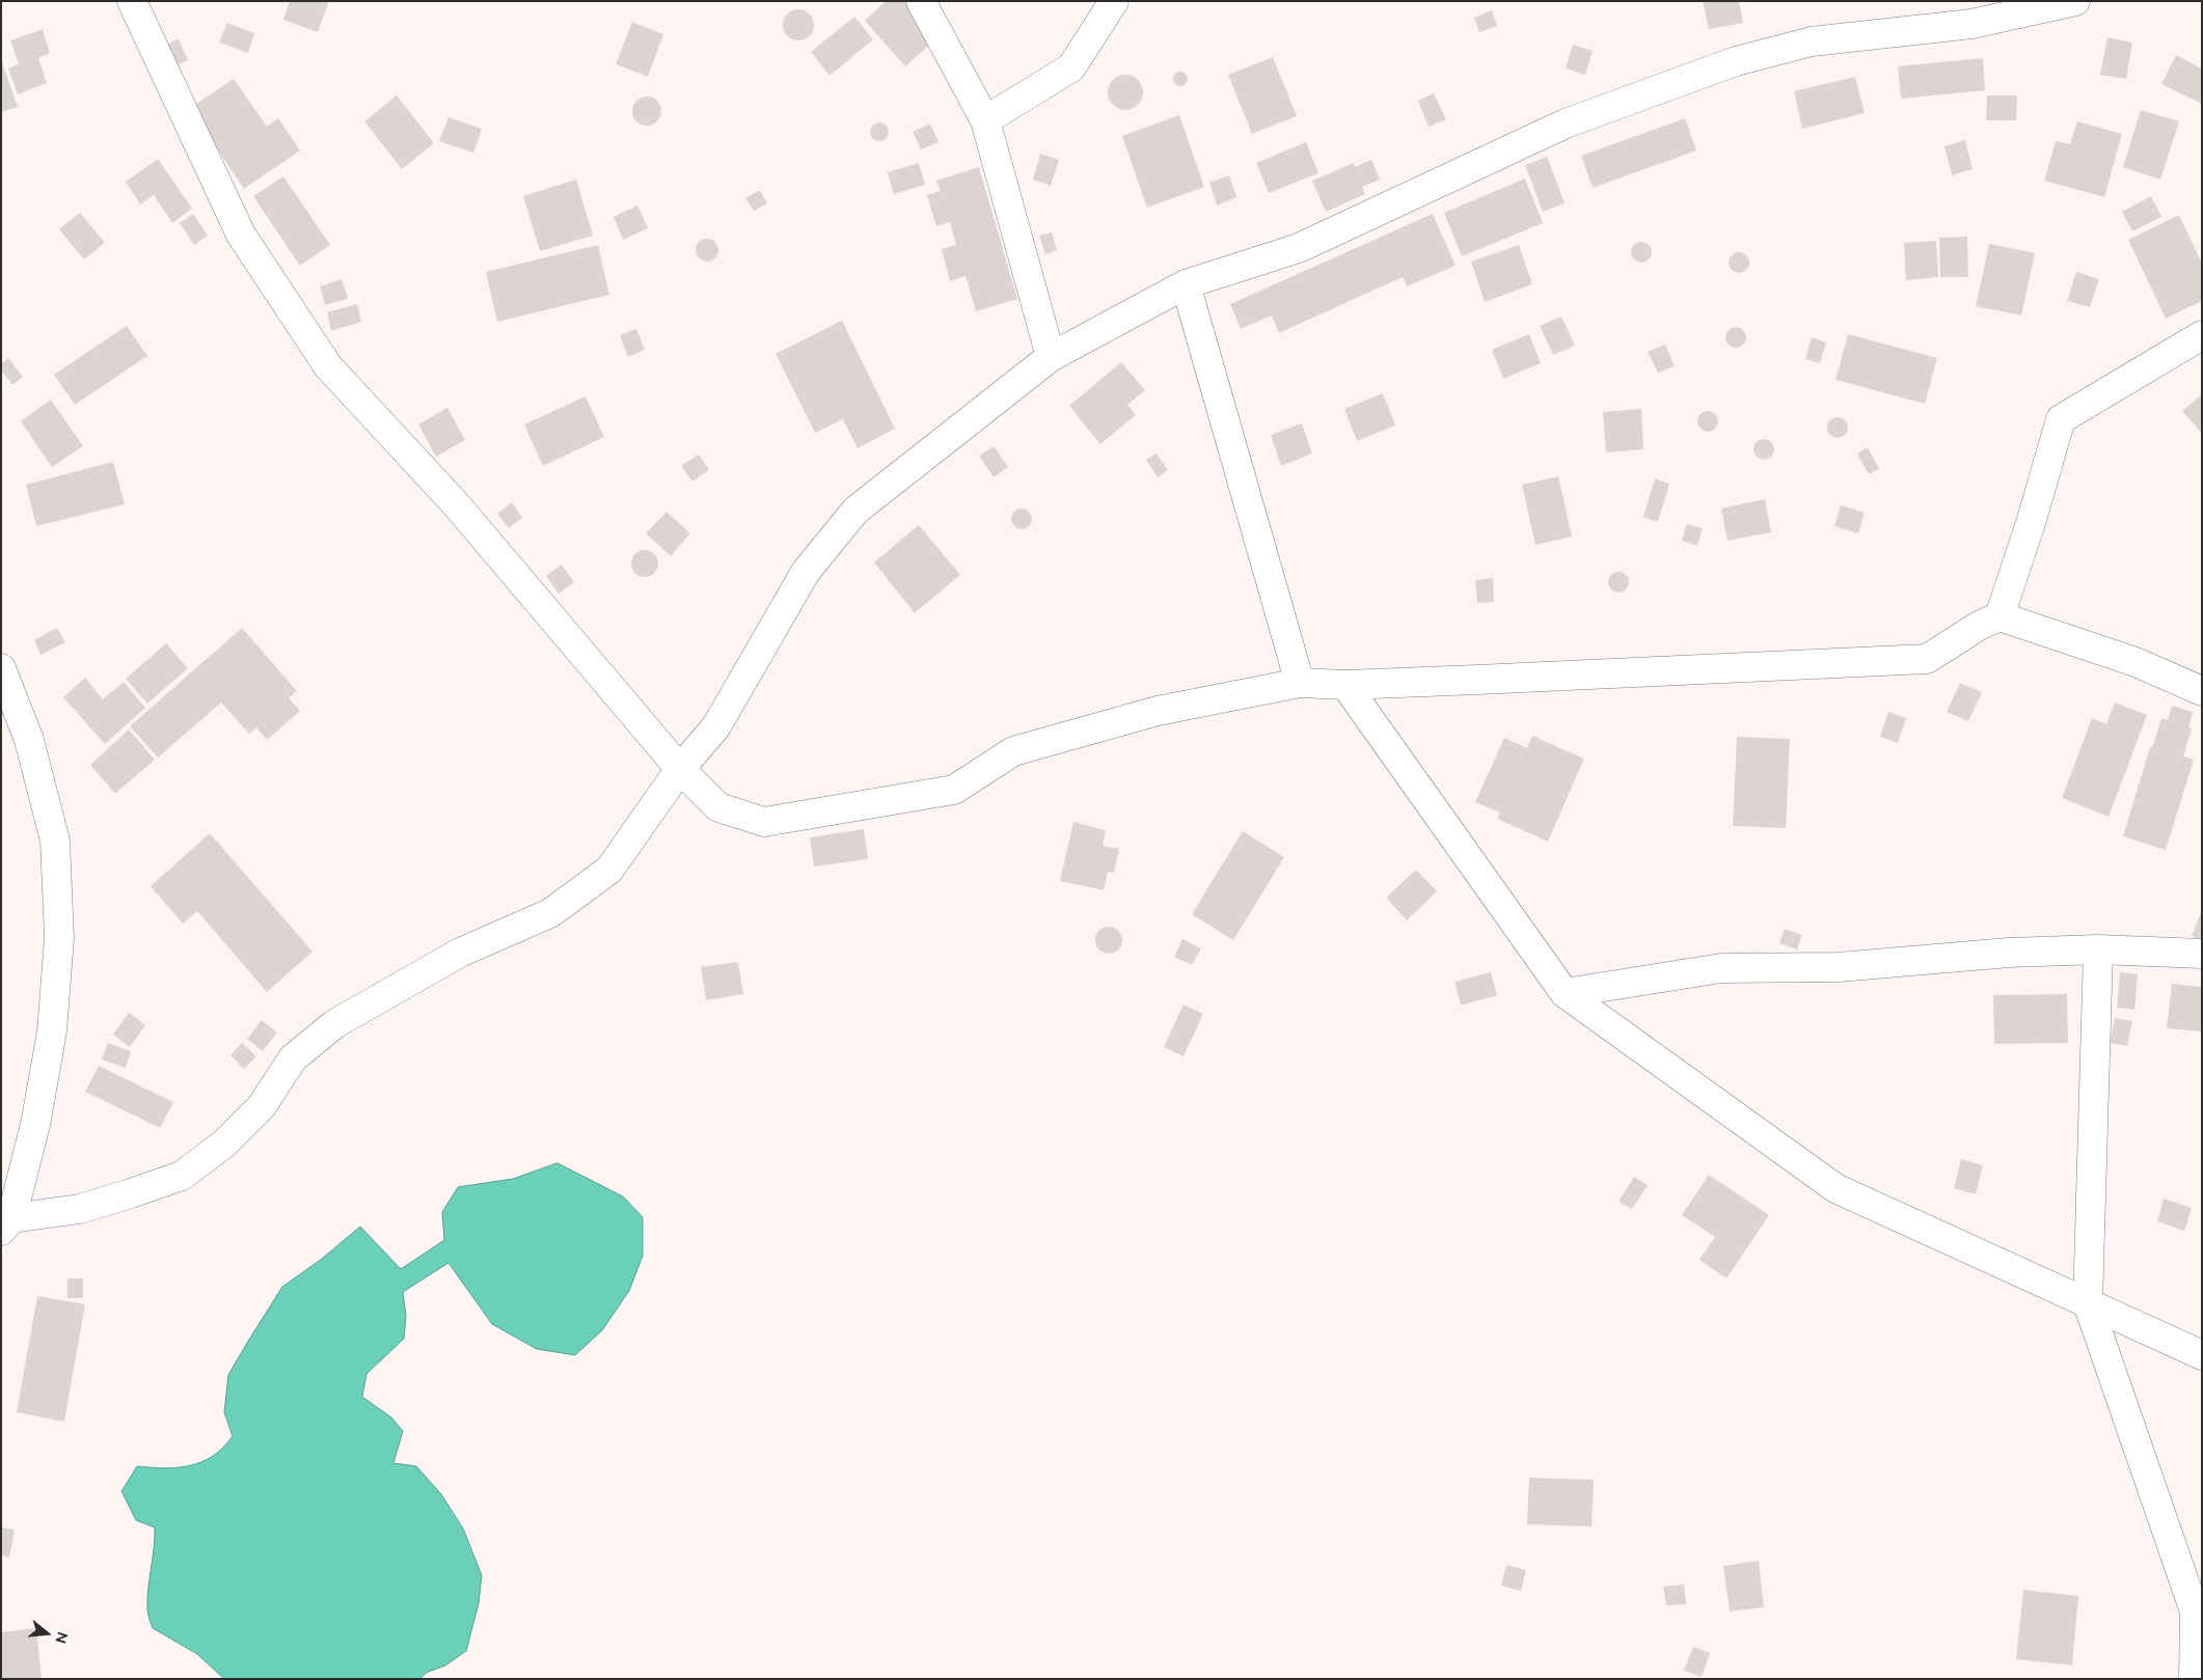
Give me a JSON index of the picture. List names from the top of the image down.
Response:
{
  "north": "right"
}
